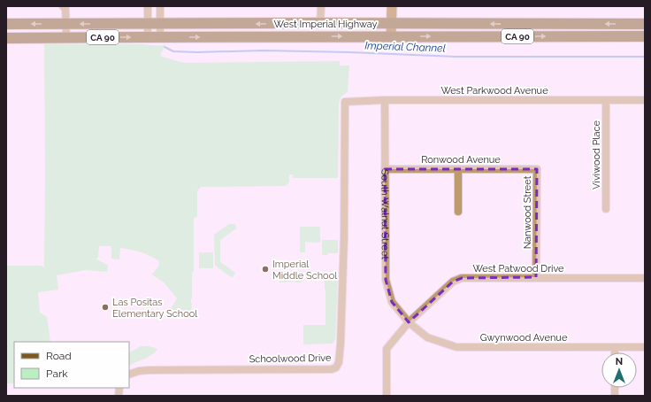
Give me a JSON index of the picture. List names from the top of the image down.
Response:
{
  "streets": {
    "main road": ["West Imperial Highway", "CA 90"],
    "street": [
      "West Parkwood Avenue",
      "Viviwood Place",
      "Ronwood Avenue",
      "Nanwood Street",
      "South Walnut Street",
      "West Patwood Drive",
      "Gwynwood Avenue",
      "Schoolwood Drive"
    ]
  },
  "crossings": [
    ["West Parkwood Avenue", "Viviwood Place"],
    ["West Parkwood Avenue", "South Walnut Street"],
    ["West Parkwood Avenue", "Schoolwood Drive"],
    ["Ronwood Avenue", "Nanwood Street"],
    ["Ronwood Avenue", "South Walnut Street"],
    ["Nanwood Street", "West Patwood Drive"],
    ["South Walnut Street", "West Patwood Drive"],
    ["South Walnut Street", "Gwynwood Avenue"],
    ["West Patwood Drive", "Gwynwood Avenue"]
  ],
  "water": ["Imperial Channel"],
  "places": ["Imperial Middle School", "Las Positas Elementary School"],
  "legend": ["Road", "Park"],
  "north": "top"
}
